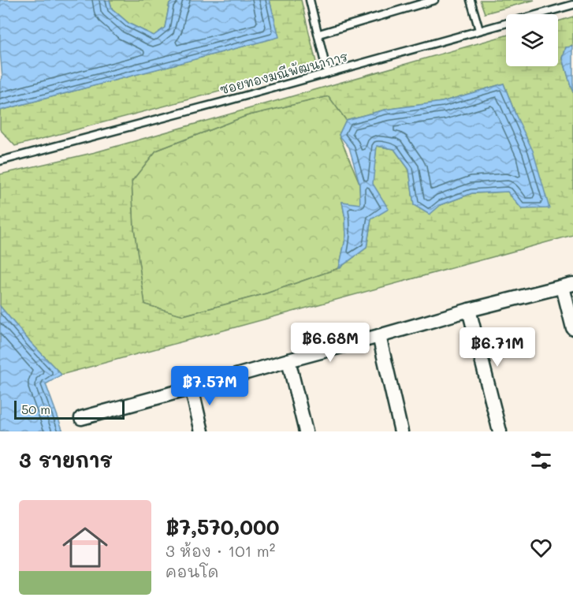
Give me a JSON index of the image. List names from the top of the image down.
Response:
{
  "streets": {
    "lane": ["ซอยทองมณีพัฒนาการ"]
  },
  "scale_bar": "50 m",
  "page": {
    "price": ["฿6.68M", "฿6.71M", "฿7.57M"],
    "scale": "50 m",
    "heading": "3 รายการ",
    "list": [
      {
        "name": "฿7,570,000",
        "note": "3 ห้อง · 101 m² · คอนโด"
      }
    ]
  }
}
